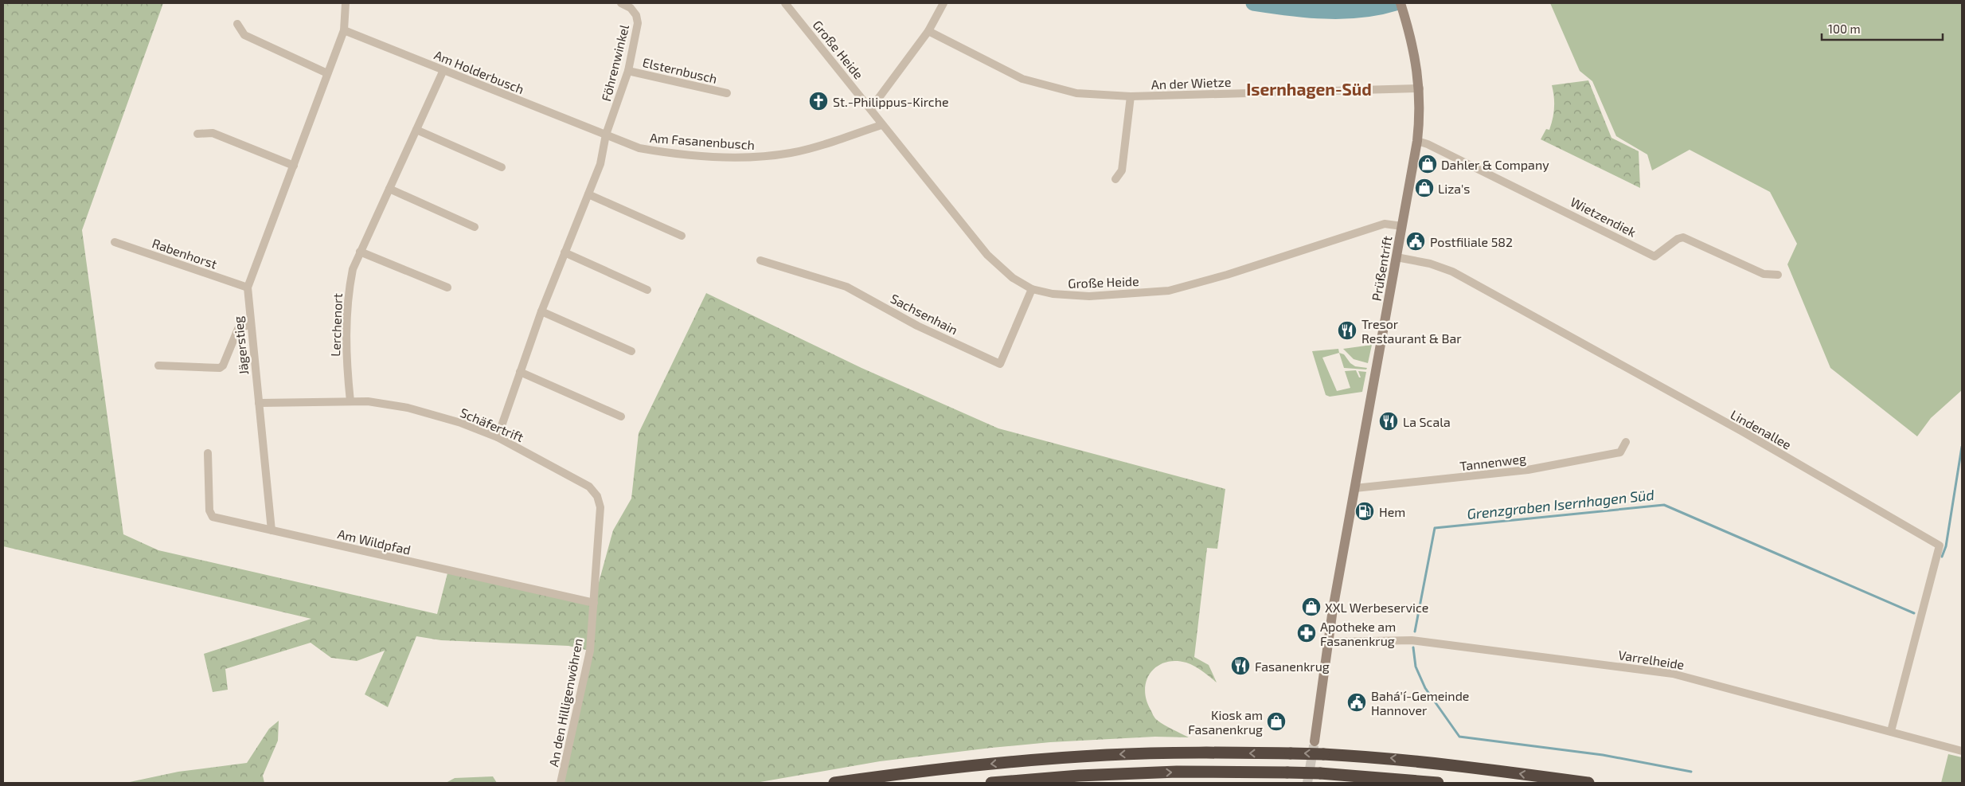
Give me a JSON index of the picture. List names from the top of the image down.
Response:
{
  "streets": {
    "main road": ["Prüßentrift"],
    "street": [
      "Große Heide",
      "Föhrenwinkel",
      "Elsternbusch",
      "Am Holderbusch",
      "An der Wietze",
      "Am Fasanenbusch",
      "Wietzendiek",
      "Rabenhorst",
      "Sachsenhain",
      "Lerchenort",
      "Jägerstieg",
      "Schäfertrift",
      "Lindenallee",
      "Tannenweg",
      "Am Wildpfad",
      "Varrelheide",
      "An den Hilligenwöhren"
    ]
  },
  "crossings": [
    ["Große Heide", "Am Fasanenbusch"],
    ["Große Heide", "Prüßentrift"],
    ["Große Heide", "Sachsenhain"],
    ["Föhrenwinkel", "Elsternbusch"],
    ["Föhrenwinkel", "Am Holderbusch"],
    ["Föhrenwinkel", "Am Fasanenbusch"],
    ["Am Holderbusch", "Am Fasanenbusch"],
    ["Am Holderbusch", "Lerchenort"],
    ["Am Holderbusch", "Jägerstieg"],
    ["An der Wietze", "Prüßentrift"],
    ["Wietzendiek", "Prüßentrift"],
    ["Rabenhorst", "Jägerstieg"],
    ["Prüßentrift", "Lindenallee"],
    ["Prüßentrift", "Tannenweg"],
    ["Prüßentrift", "Varrelheide"],
    ["Lerchenort", "Schäfertrift"],
    ["Jägerstieg", "Schäfertrift"],
    ["Jägerstieg", "Am Wildpfad"],
    ["Schäfertrift", "Am Wildpfad"],
    ["Schäfertrift", "An den Hilligenwöhren"],
    ["Lindenallee", "Varrelheide"],
    ["Am Wildpfad", "An den Hilligenwöhren"]
  ],
  "districts": ["Isernhagen-Süd"],
  "water": ["Grenzgraben Isernhagen Süd"],
  "places": {
    "church": ["St.-Philippus-Kirche"],
    "shop": [
      "Dahler & Company",
      "Liza's",
      "XXL Werbeservice",
      "Kiosk am Fasanenkrug"
    ],
    "public building": ["Postfiliale 582", "Bahá'í-Gemeinde Hannover"],
    "restaurant": ["Tresor Restaurant & Bar", "La Scala", "Fasanenkrug"],
    "fuel station": ["Hem"],
    "pharmacy": ["Apotheke am Fasanenkrug"]
  },
  "scale_bar": "100 m"
}
